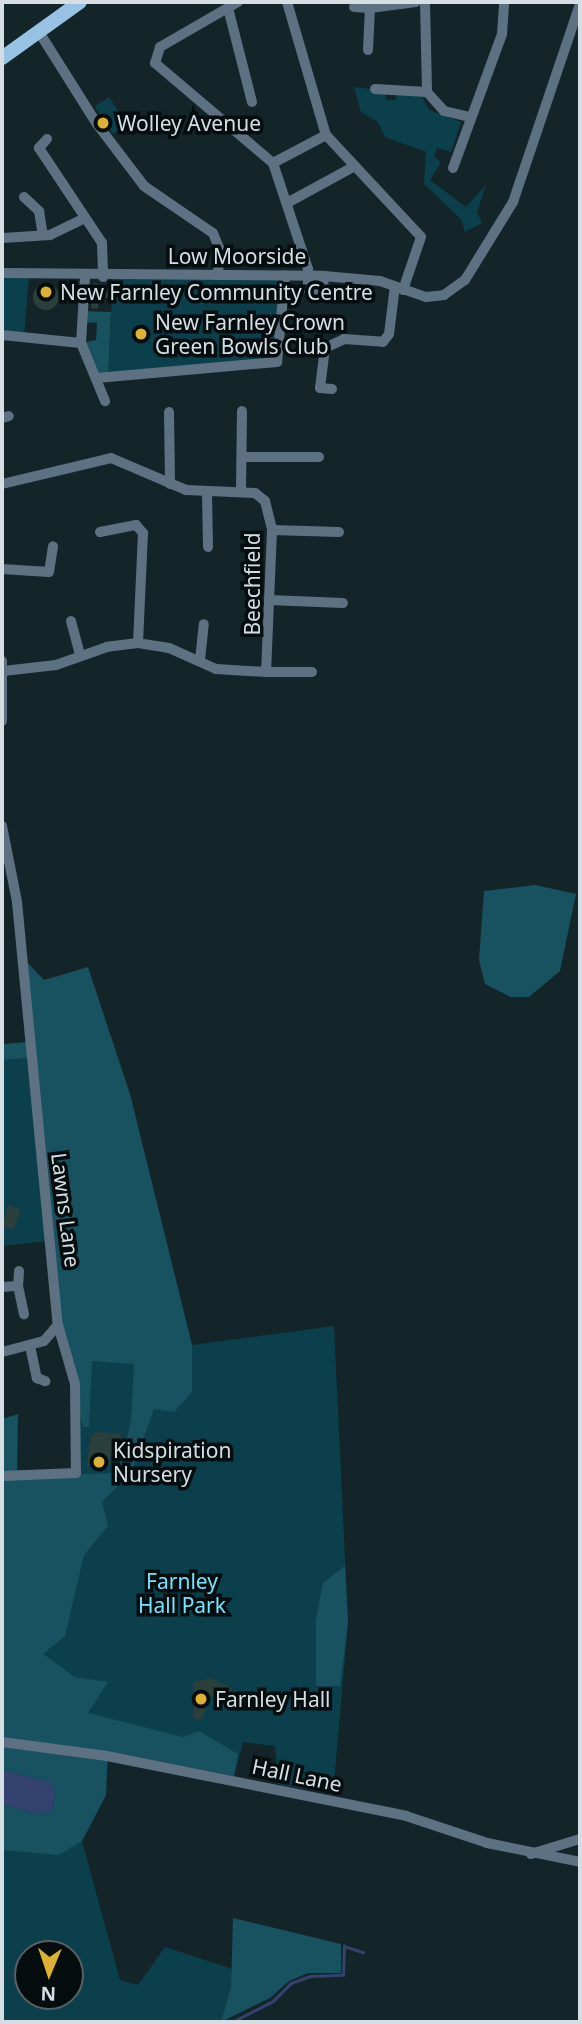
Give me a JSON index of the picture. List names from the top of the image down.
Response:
{
  "streets": {
    "street": [
      "Low Moorside",
      "Beechfield",
      "Lawns Lane",
      "Hall Lane"
    ]
  },
  "parks": ["Farnley Hall Park"],
  "places": [
    "Wolley Avenue",
    "New Farnley Community Centre",
    "New Farnley Crown Green Bowls Club",
    "Kidspiration Nursery",
    "Farnley Hall"
  ],
  "north": "bottom"
}
